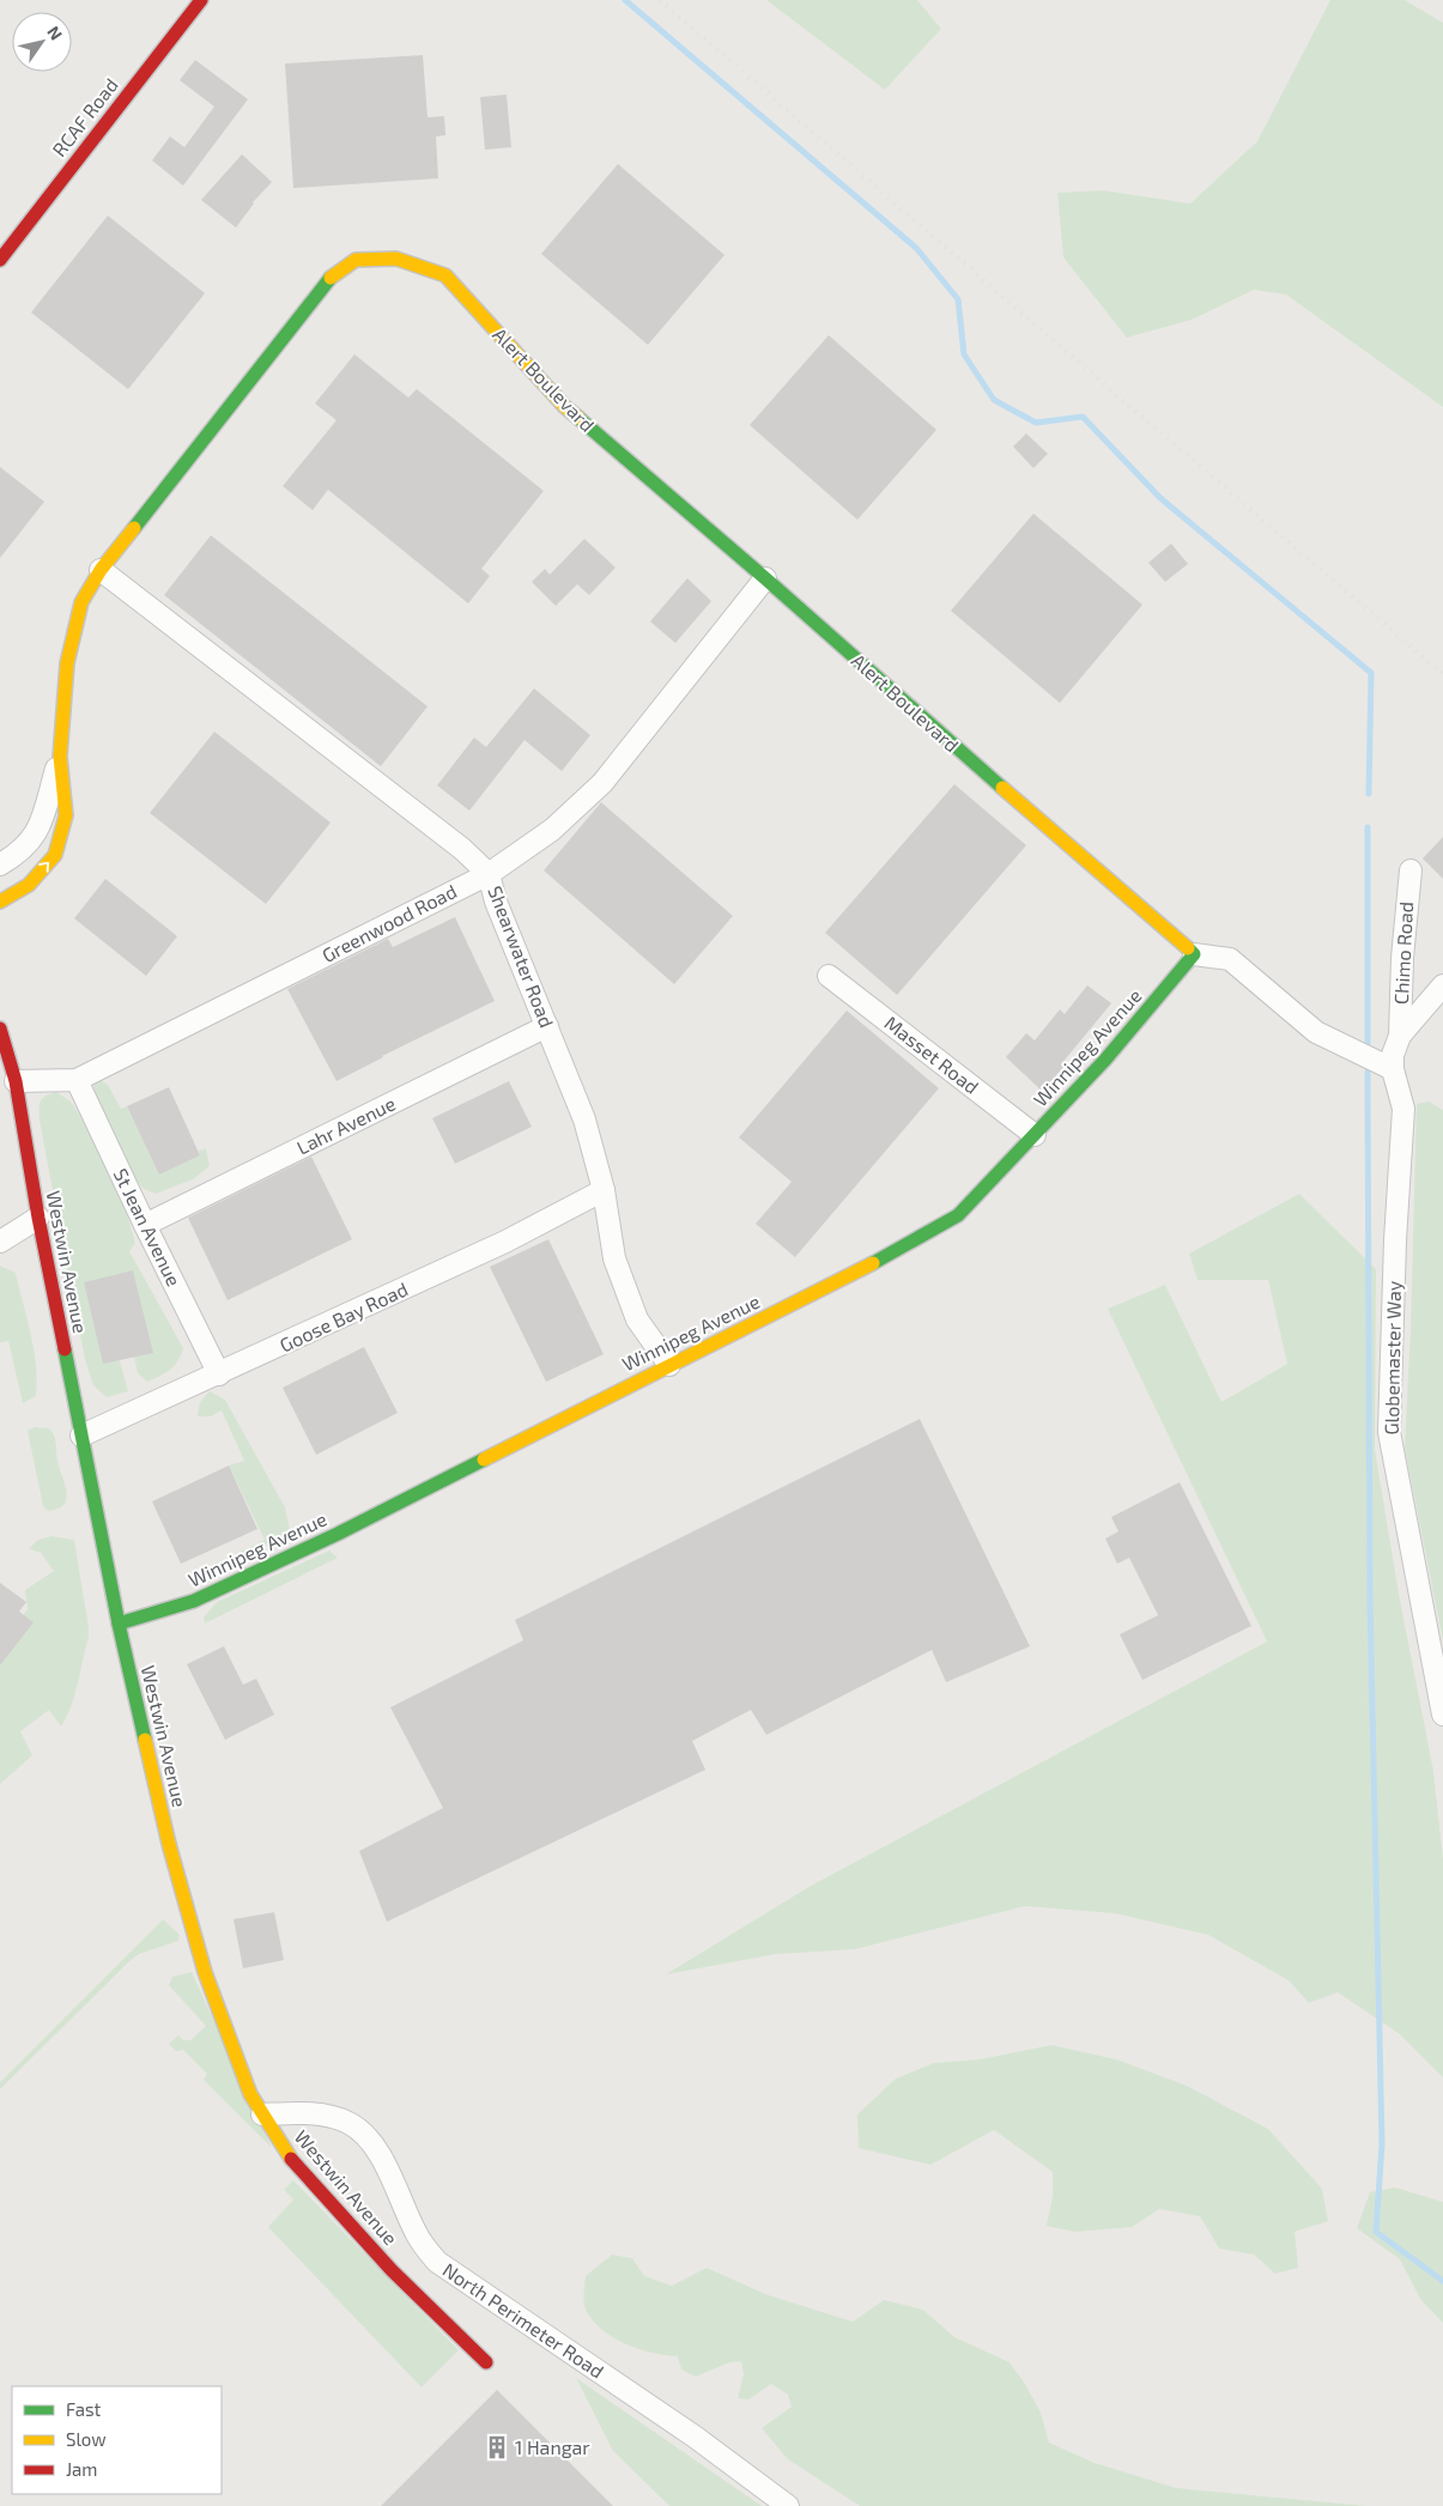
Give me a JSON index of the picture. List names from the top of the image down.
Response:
{
  "streets": {
    "street": [
      "RCAF Road",
      "Alert Boulevard",
      "Greenwood Road",
      "Chimo Road",
      "Shearwater Road",
      "Winnipeg Avenue",
      "Masset Road",
      "Lahr Avenue",
      "St Jean Avenue",
      "Westwin Avenue",
      "Goose Bay Road",
      "Globemaster Way",
      "North Perimeter Road"
    ]
  },
  "crossings": [
    ["Alert Boulevard", "Greenwood Road"],
    ["Alert Boulevard", "Shearwater Road"],
    ["Alert Boulevard", "Winnipeg Avenue"],
    ["Greenwood Road", "Shearwater Road"],
    ["Greenwood Road", "St Jean Avenue"],
    ["Greenwood Road", "Westwin Avenue"],
    ["Shearwater Road", "Winnipeg Avenue"],
    ["Shearwater Road", "Lahr Avenue"],
    ["Shearwater Road", "Goose Bay Road"],
    ["Winnipeg Avenue", "Masset Road"],
    ["Winnipeg Avenue", "Westwin Avenue"],
    ["Lahr Avenue", "St Jean Avenue"],
    ["St Jean Avenue", "Goose Bay Road"],
    ["Westwin Avenue", "Goose Bay Road"],
    ["Westwin Avenue", "North Perimeter Road"]
  ],
  "places": {
    "building": ["1 Hangar"]
  },
  "legend": ["Fast", "Slow", "Jam"],
  "north": "top right"
}
